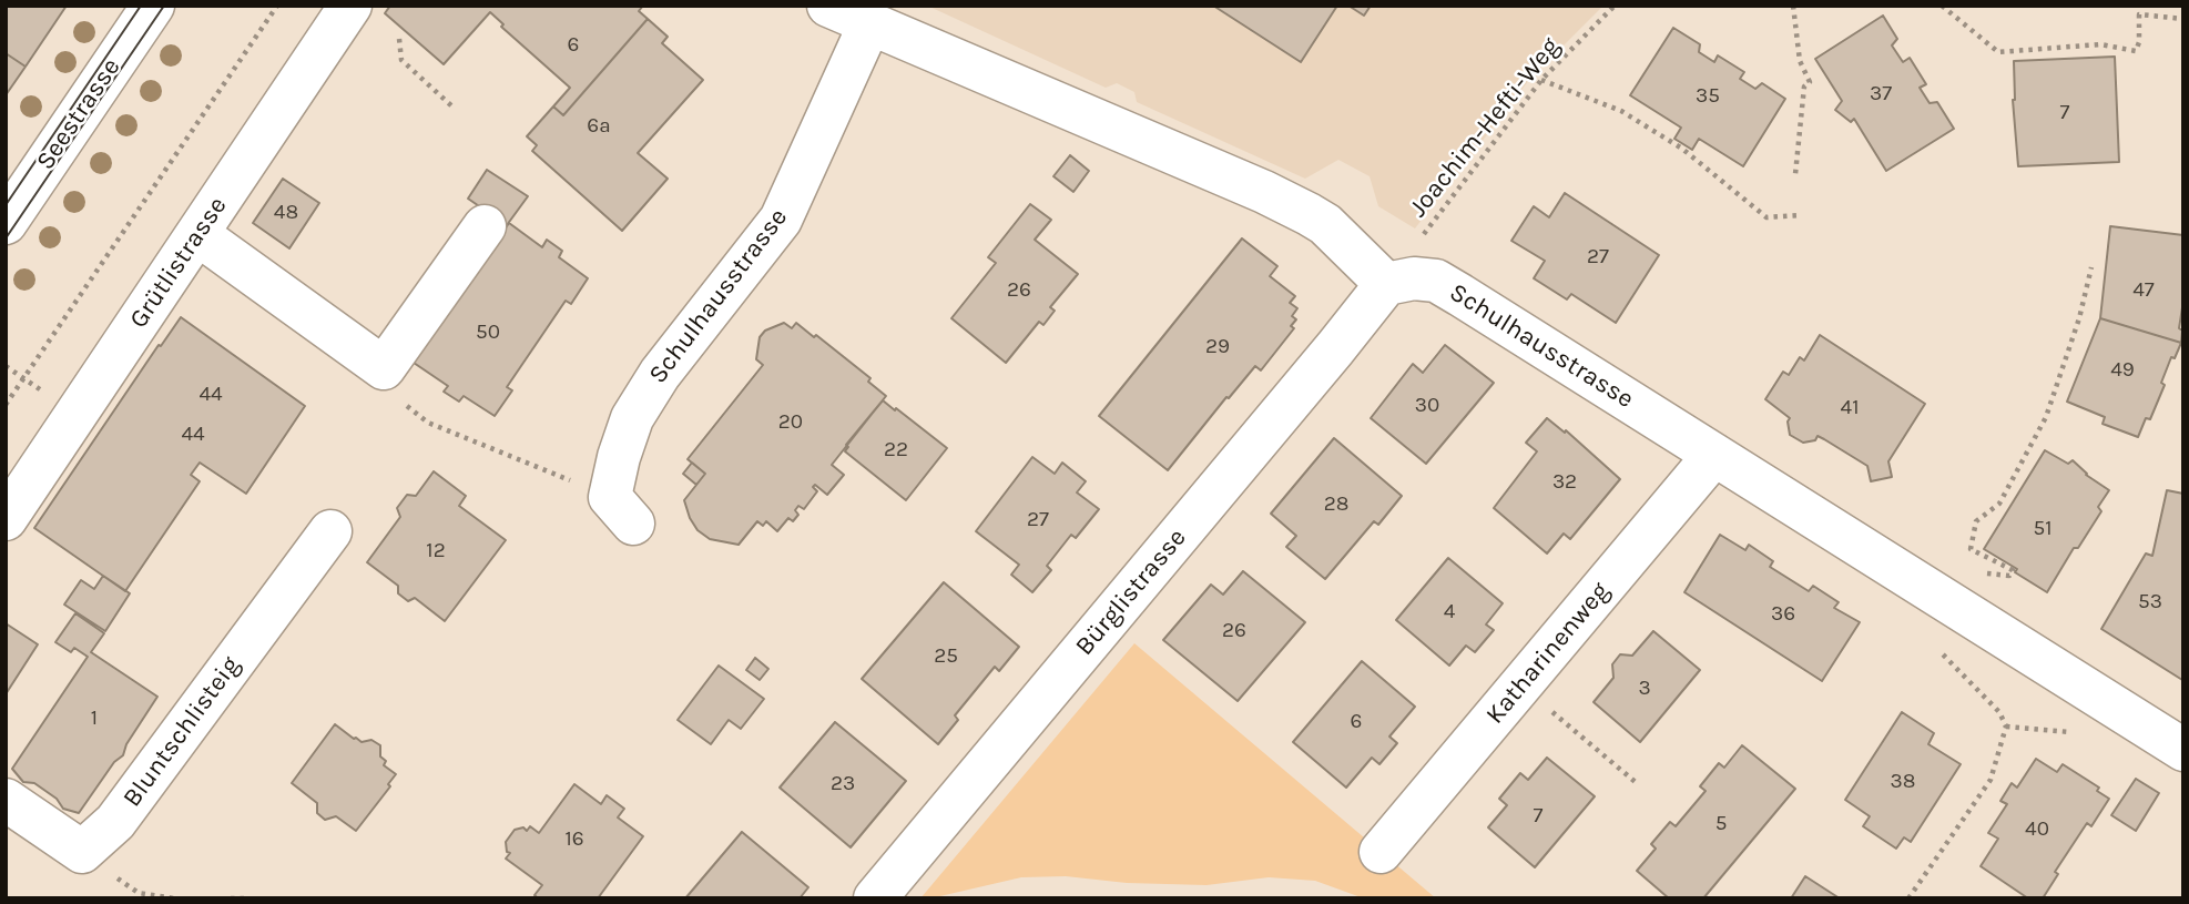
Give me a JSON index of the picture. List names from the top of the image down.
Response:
{
  "streets": {
    "street": [
      "Seestrasse",
      "Grütlistrasse",
      "Schulhausstrasse",
      "Bürglistrasse",
      "Katharinenweg",
      "Bluntschlisteig"
    ],
    "path": ["Joachim-Hefti-Weg"]
  },
  "crossings": [
    ["Schulhausstrasse", "Bürglistrasse"],
    ["Schulhausstrasse", "Katharinenweg"]
  ],
  "house_numbers": [
    "6",
    "37",
    "35",
    "7",
    "6a",
    "48",
    "27",
    "26",
    "47",
    "50",
    "29",
    "49",
    "44",
    "30",
    "41",
    "20",
    "44",
    "22",
    "32",
    "28",
    "27",
    "51",
    "12",
    "53",
    "4",
    "36",
    "26",
    "25",
    "3",
    "1",
    "6",
    "38",
    "23",
    "7",
    "5",
    "40",
    "16"
  ]
}
